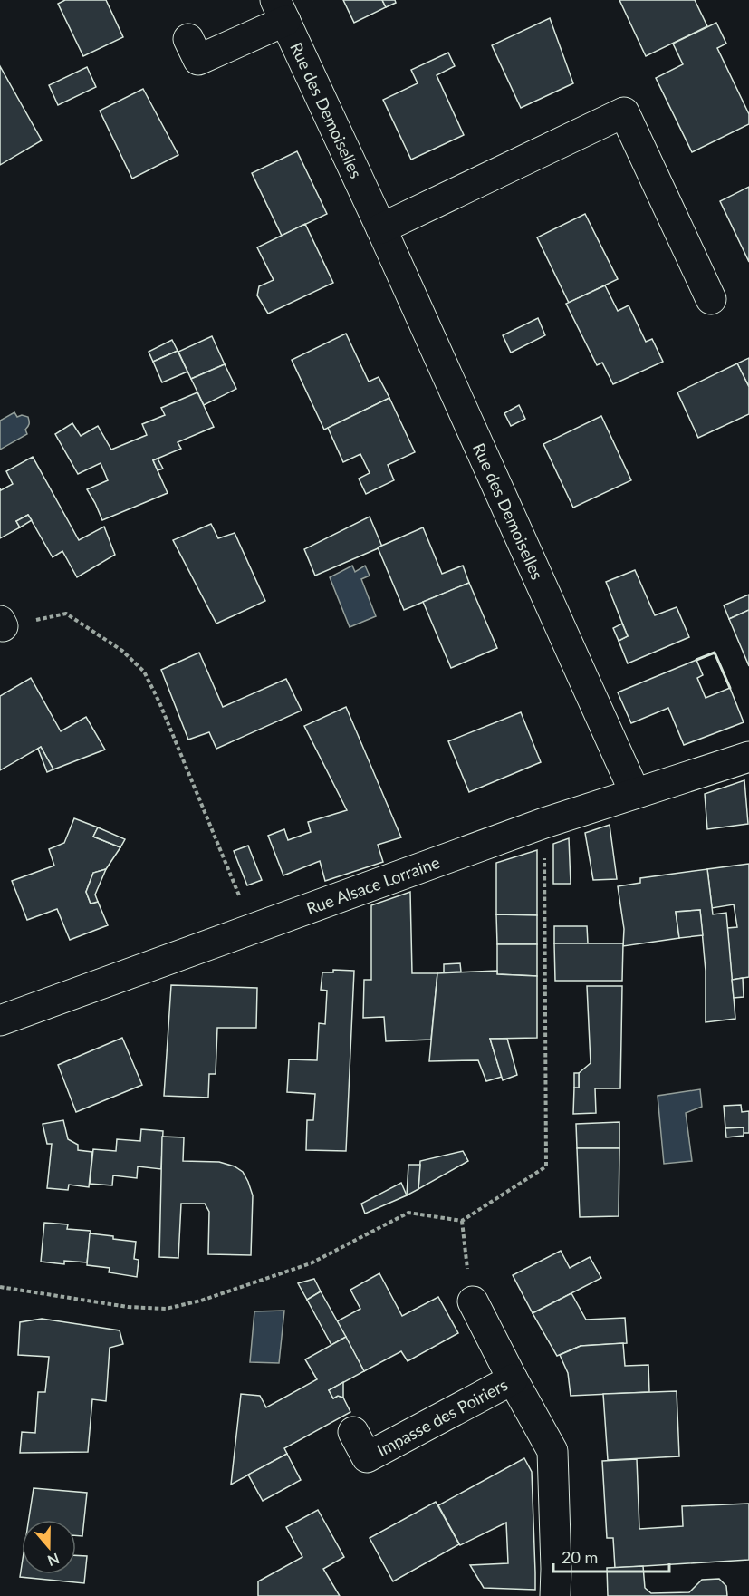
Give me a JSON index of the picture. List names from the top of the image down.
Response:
{
  "streets": {
    "street": ["Rue des Demoiselles", "Rue Alsace Lorraine", "Impasse des Poiriers"]
  },
  "crossings": [
    ["Rue des Demoiselles", "Rue Alsace Lorraine"]
  ],
  "scale_bar": "20 m",
  "north": "bottom"
}
